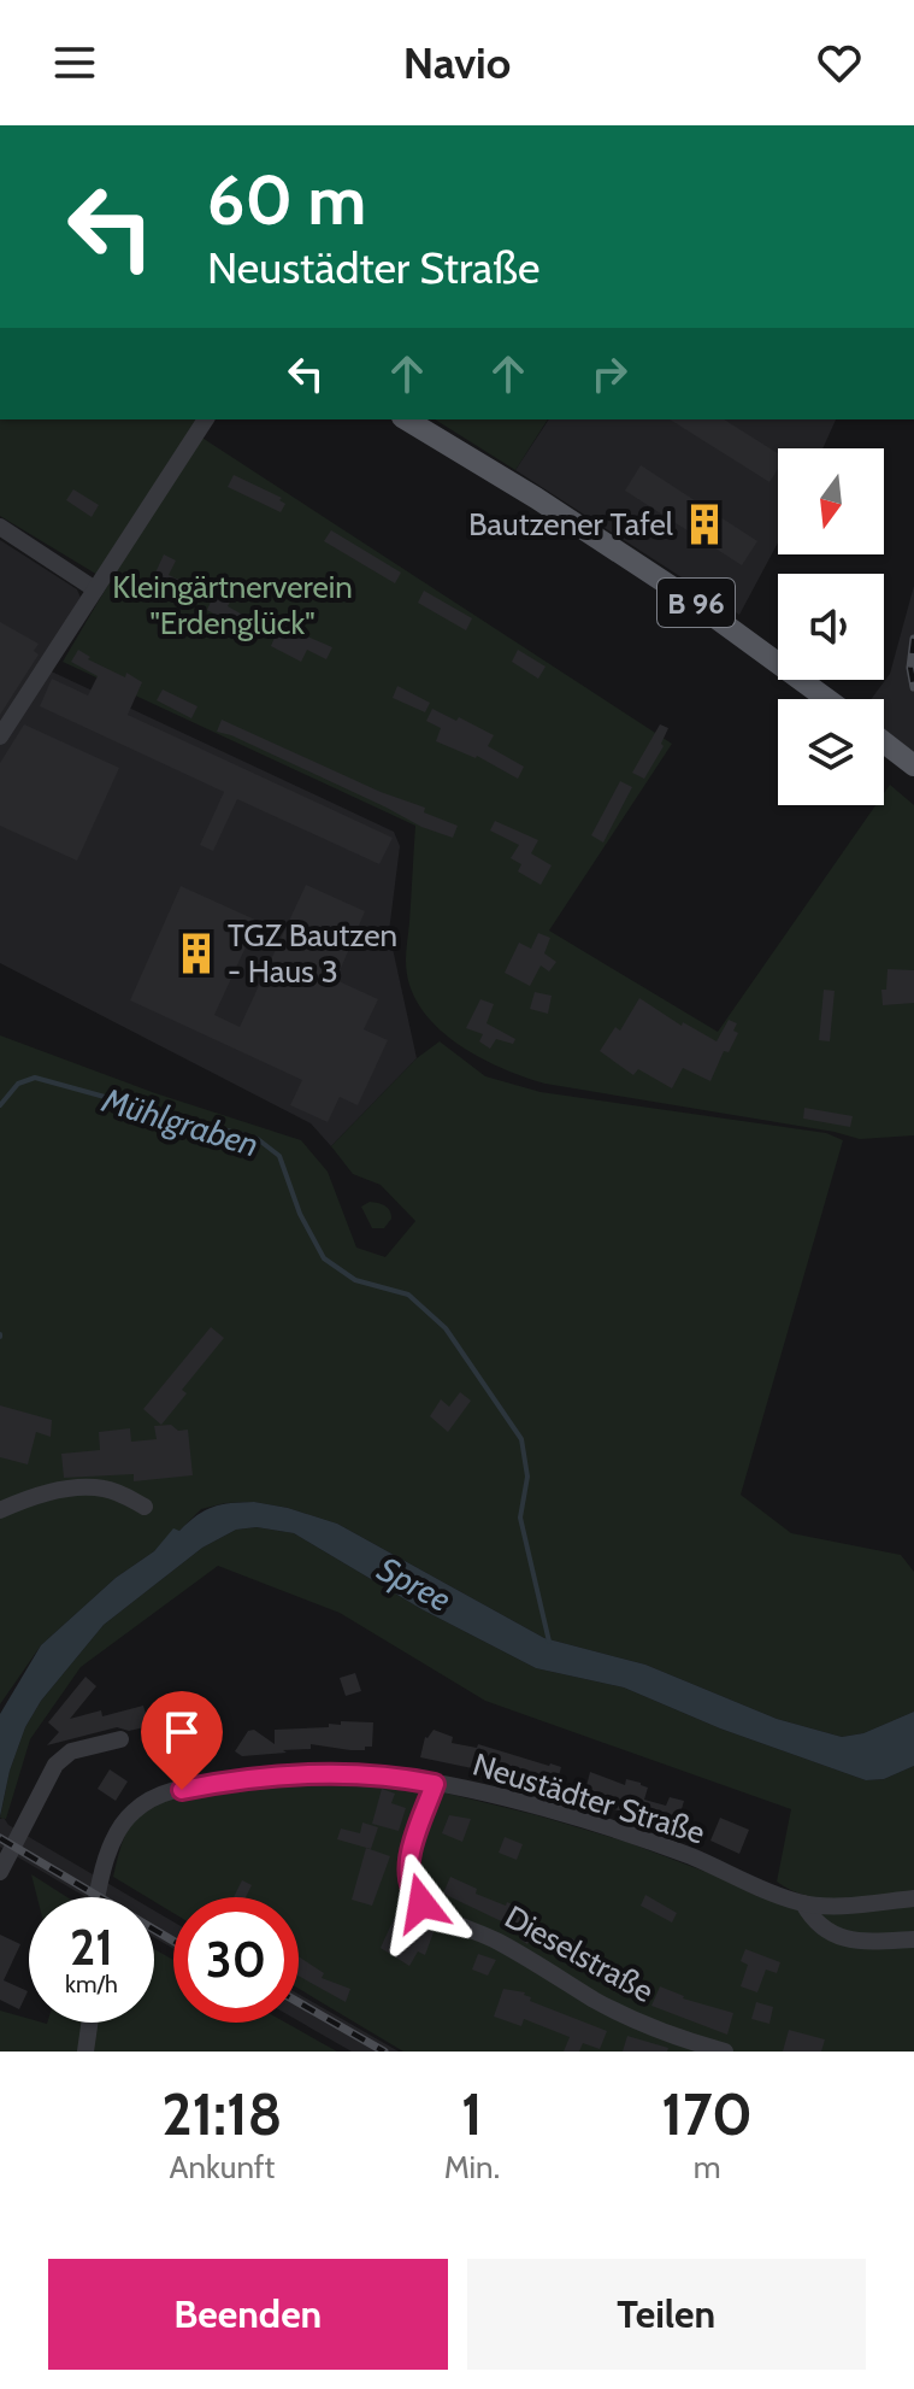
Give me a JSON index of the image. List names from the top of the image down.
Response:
{
  "streets": {
    "main road": ["B 96"],
    "street": ["Neustädter Straße", "Dieselstraße"]
  },
  "crossings": [
    ["Neustädter Straße", "Dieselstraße"]
  ],
  "water": ["Mühlgraben", "Spree"],
  "parks": ["Kleingärtnerverein \"Erdenglück\""],
  "places": {
    "building": ["Bautzener Tafel", "TGZ Bautzen - Haus 3"]
  },
  "north": "bottom",
  "page": {
    "header": "Navio",
    "turn": ["60 m", "Neustädter Straße"],
    "speed": "21 km/h",
    "limit": "30",
    "eta": [
      "21:18",
      "Ankunft",
      "1",
      "Min.",
      "170",
      "m"
    ],
    "buttons": ["Beenden", "Teilen"]
  }
}
